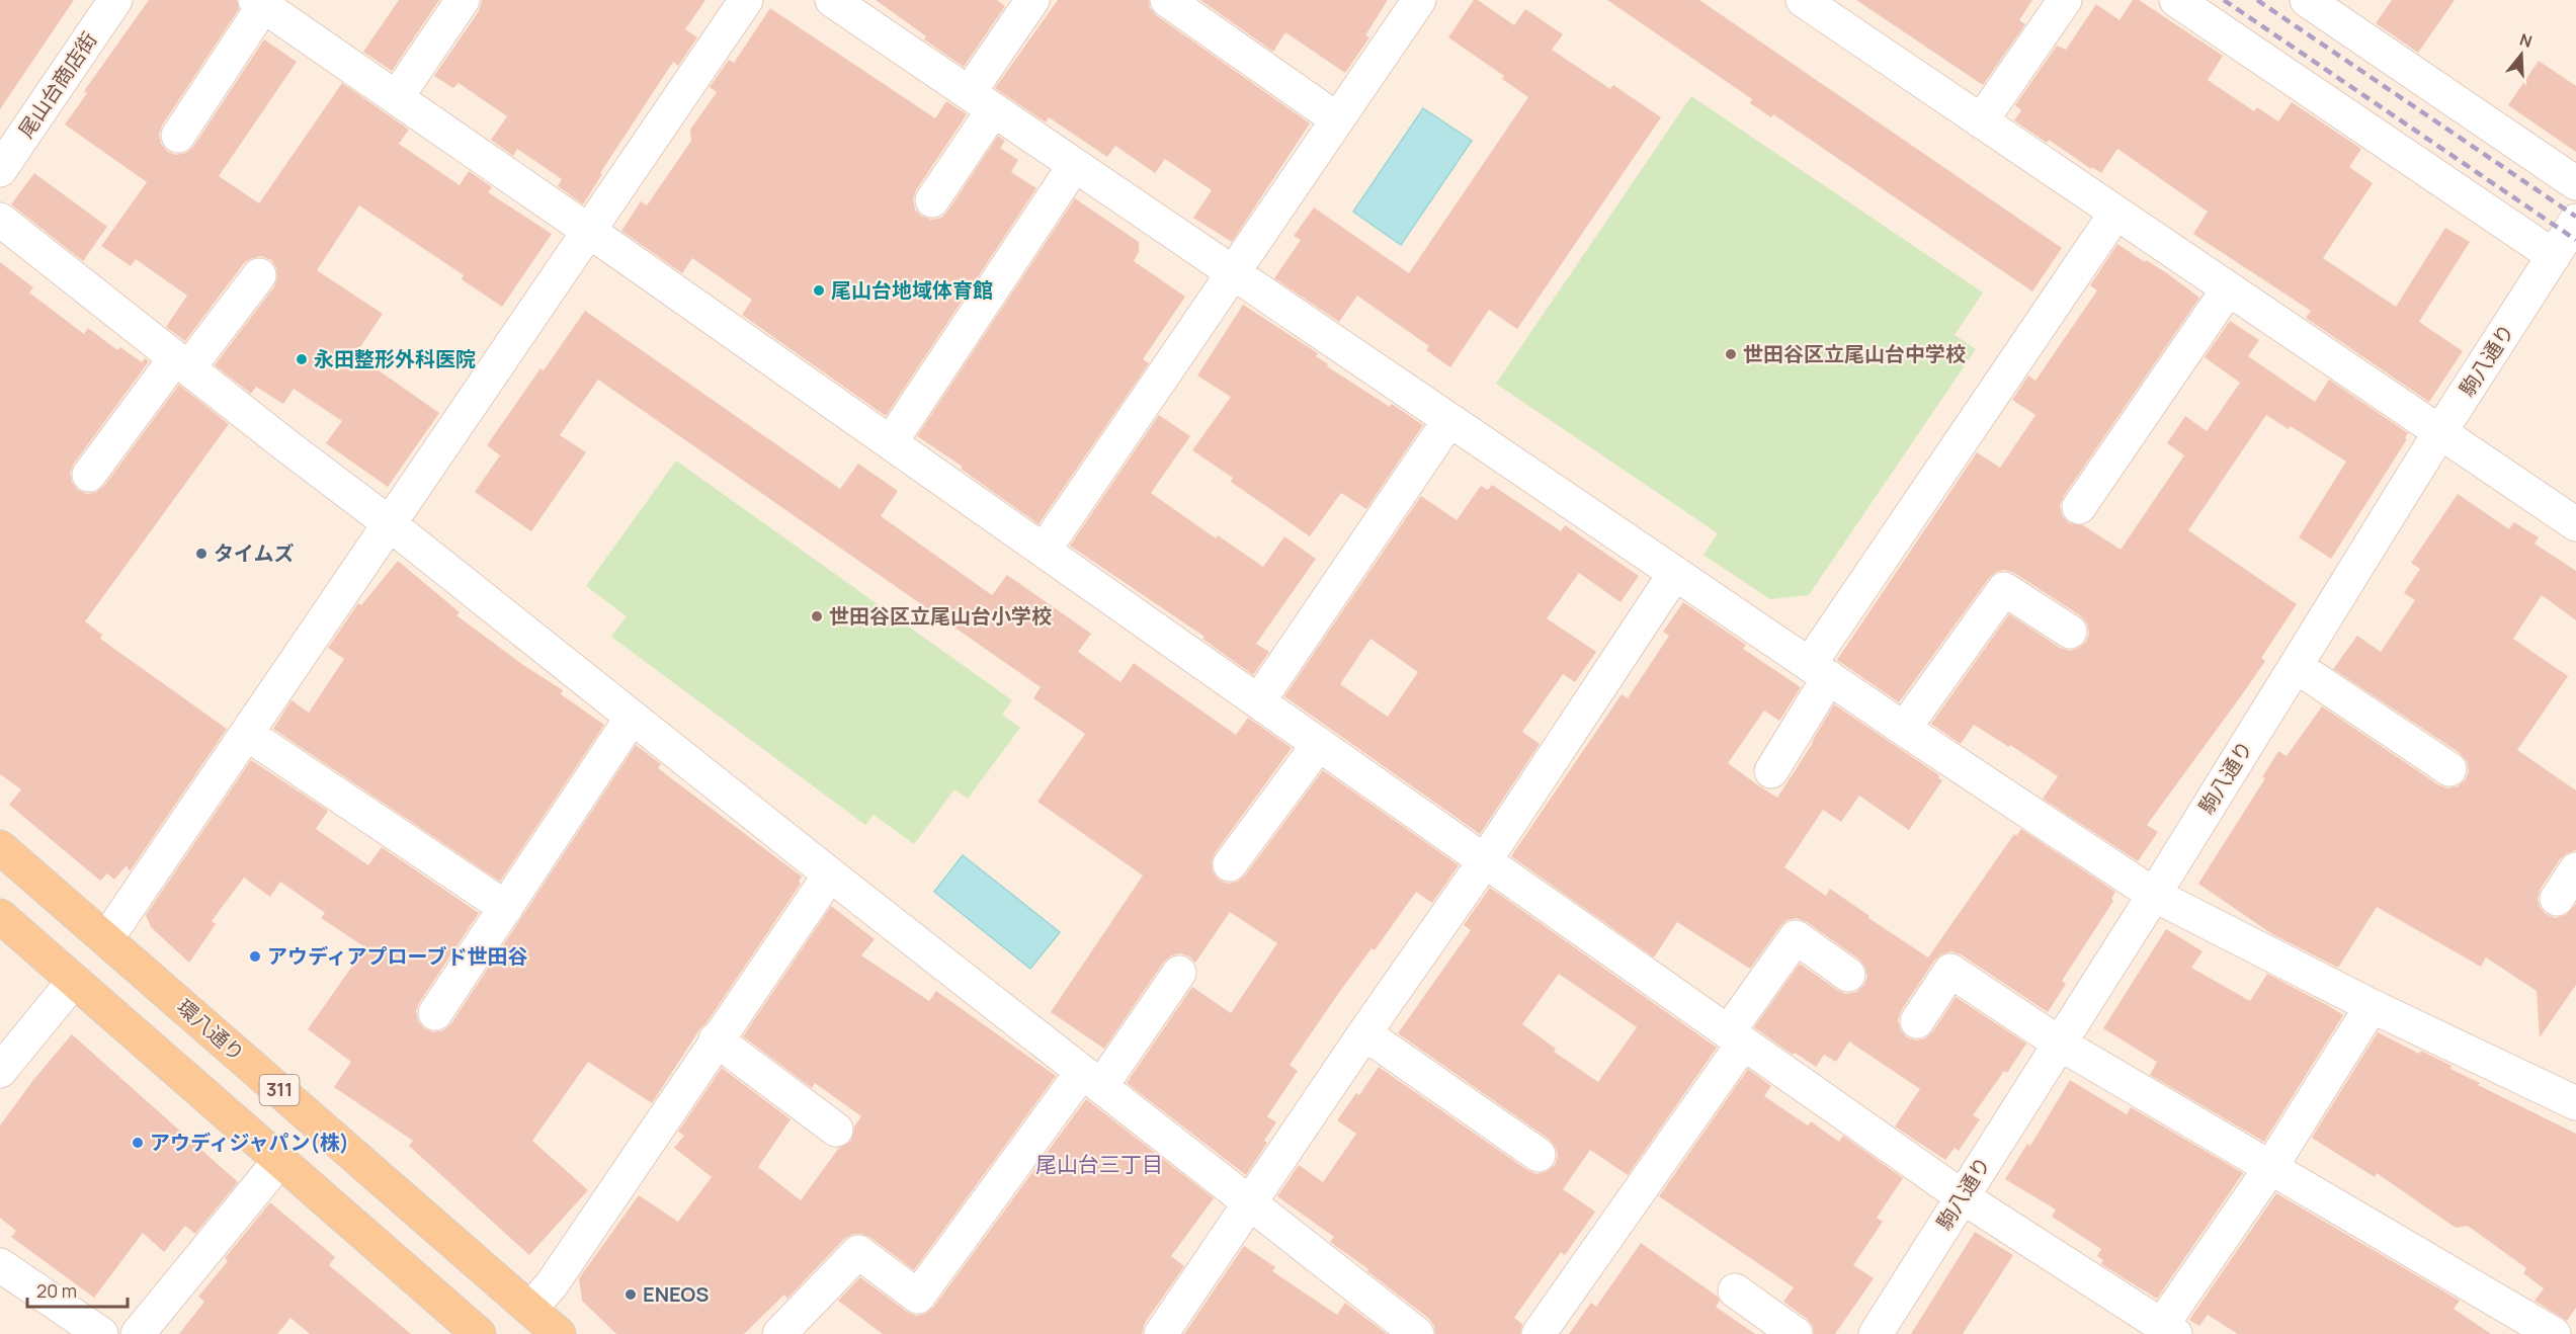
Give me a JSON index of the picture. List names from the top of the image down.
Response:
{
  "streets": {
    "main road": ["環八通り", "311"],
    "street": ["尾山台商店街", "駒八通り"]
  },
  "districts": ["尾山台三丁目"],
  "places": [
    "尾山台地域体育館",
    "世田谷区立尾山台中学校",
    "永田整形外科医院",
    "タイムズ",
    "世田谷区立尾山台小学校",
    "アウディアプローブド世田谷",
    "アウディジャパン(株)",
    "ENEOS"
  ],
  "scale_bar": "20 m",
  "north": "top"
}
